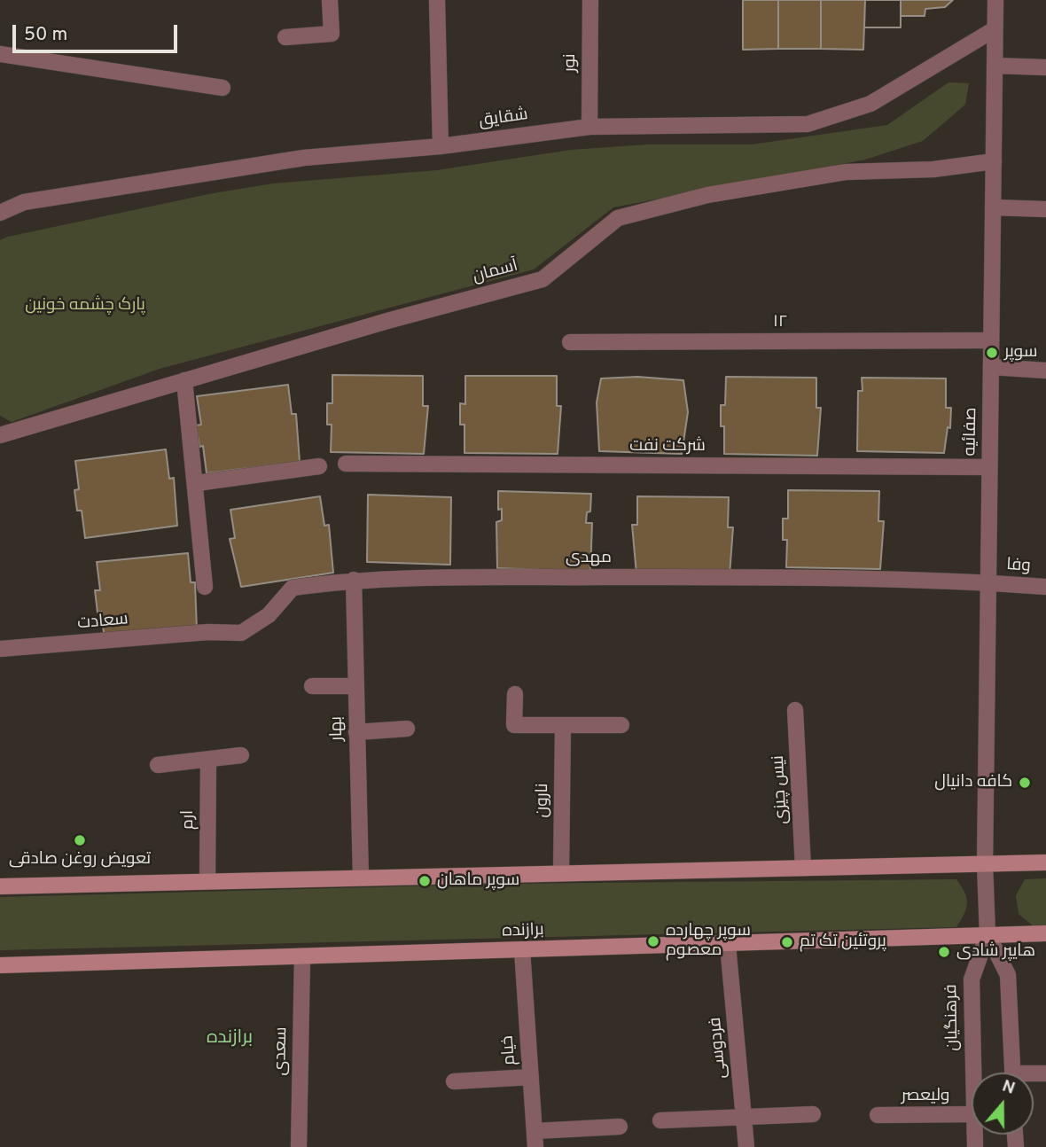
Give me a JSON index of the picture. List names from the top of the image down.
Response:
{
  "streets": {
    "main road": ["برازنده"],
    "street": [
      "نور",
      "شقایق",
      "آسمان",
      "۱۲",
      "صفائیه",
      "شرکت نفت",
      "مهدی",
      "وفا",
      "سعادت",
      "بهار",
      "نیس چیزی",
      "نارون",
      "ارم",
      "فرهنگیان",
      "فردوسی",
      "خیام",
      "سعدی",
      "ولیعصر"
    ]
  },
  "crossings": [
    ["نور", "شقایق"],
    ["شقایق", "صفائیه"],
    ["آسمان", "صفائیه"],
    ["۱۲", "صفائیه"],
    ["صفائیه", "شرکت نفت"],
    ["صفائیه", "مهدی"],
    ["صفائیه", "وفا"],
    ["صفائیه", "برازنده"],
    ["صفائیه", "فرهنگیان"],
    ["مهدی", "وفا"],
    ["مهدی", "سعادت"],
    ["مهدی", "بهار"],
    ["برازنده", "فرهنگیان"],
    ["برازنده", "فردوسی"],
    ["برازنده", "خیام"],
    ["برازنده", "سعدی"]
  ],
  "districts": ["برازنده"],
  "parks": ["پارک چشمه خونین"],
  "places": [
    "سوپر",
    "کافه دانیال",
    "تعویض روغن صادقی",
    "سوپر ماهان",
    "سوپر چهارده معصوم",
    "پروتئین تک تم",
    "هایپر شادی"
  ],
  "scale_bar": "50 m",
  "north": "top"
}
